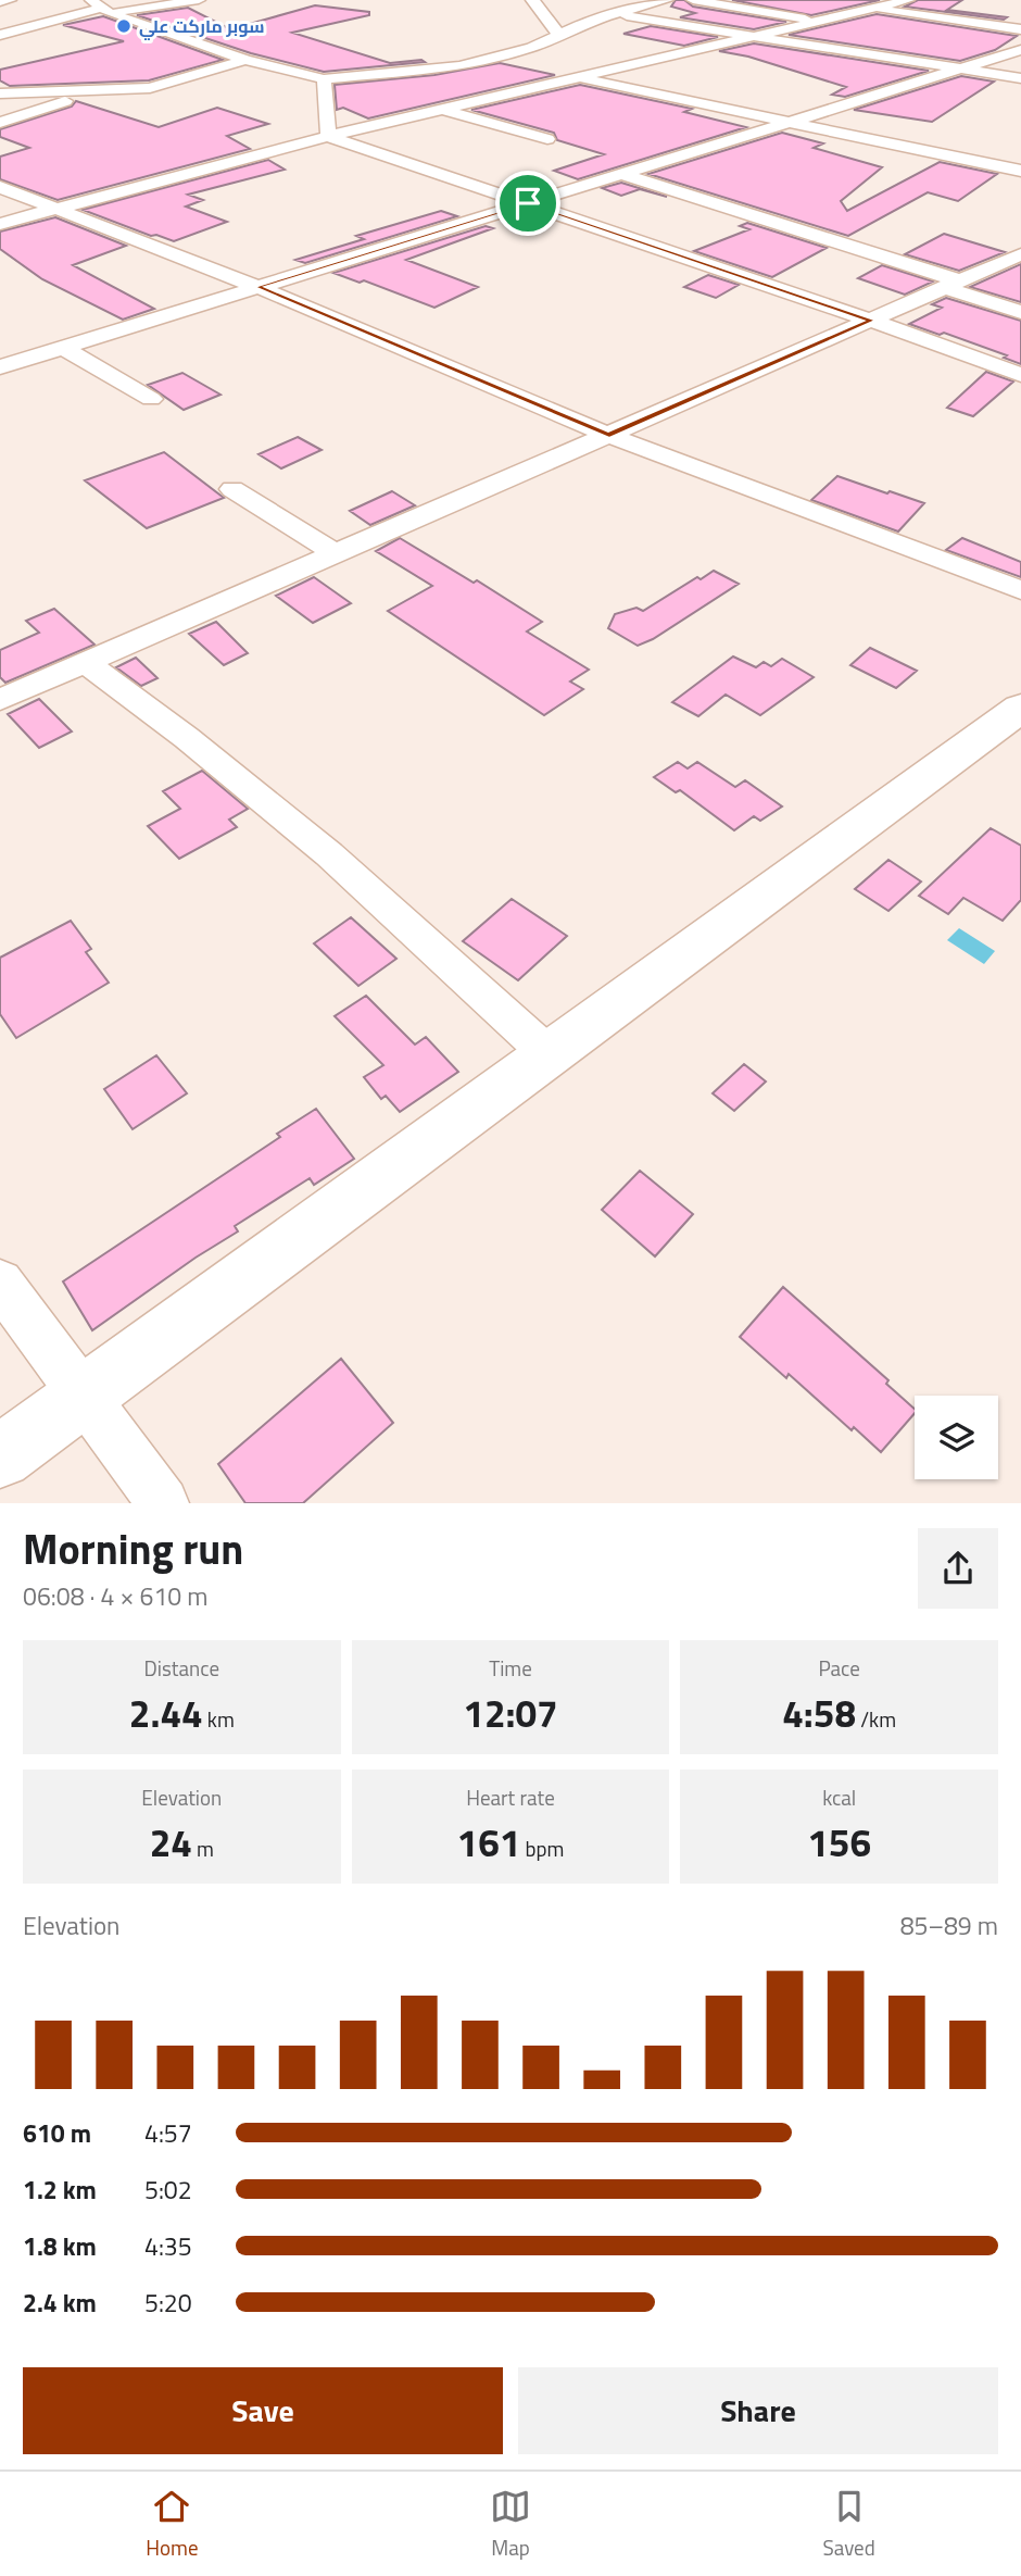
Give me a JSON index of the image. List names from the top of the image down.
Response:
{
  "places": ["سوبر ماركت علي"],
  "page": {
    "heading": ["Morning run", "06:08 · 4 × 610 m"],
    "stats": [
      ["Distance", "2.44 km"],
      ["Time", "12:07"],
      ["Pace", "4:58 /km"],
      ["Elevation", "24 m"],
      ["Heart rate", "161 bpm"],
      ["kcal", "156"]
    ],
    "chart": ["Elevation", "85–89 m"],
    "list": [
      {
        "name": "610 m",
        "note": "4:57"
      },
      {
        "name": "1.2 km",
        "note": "5:02"
      },
      {
        "name": "1.8 km",
        "note": "4:35"
      },
      {
        "name": "2.4 km",
        "note": "5:20"
      }
    ],
    "buttons": ["Save", "Share"],
    "tabs": ["Home", "Map", "Saved"]
  }
}
